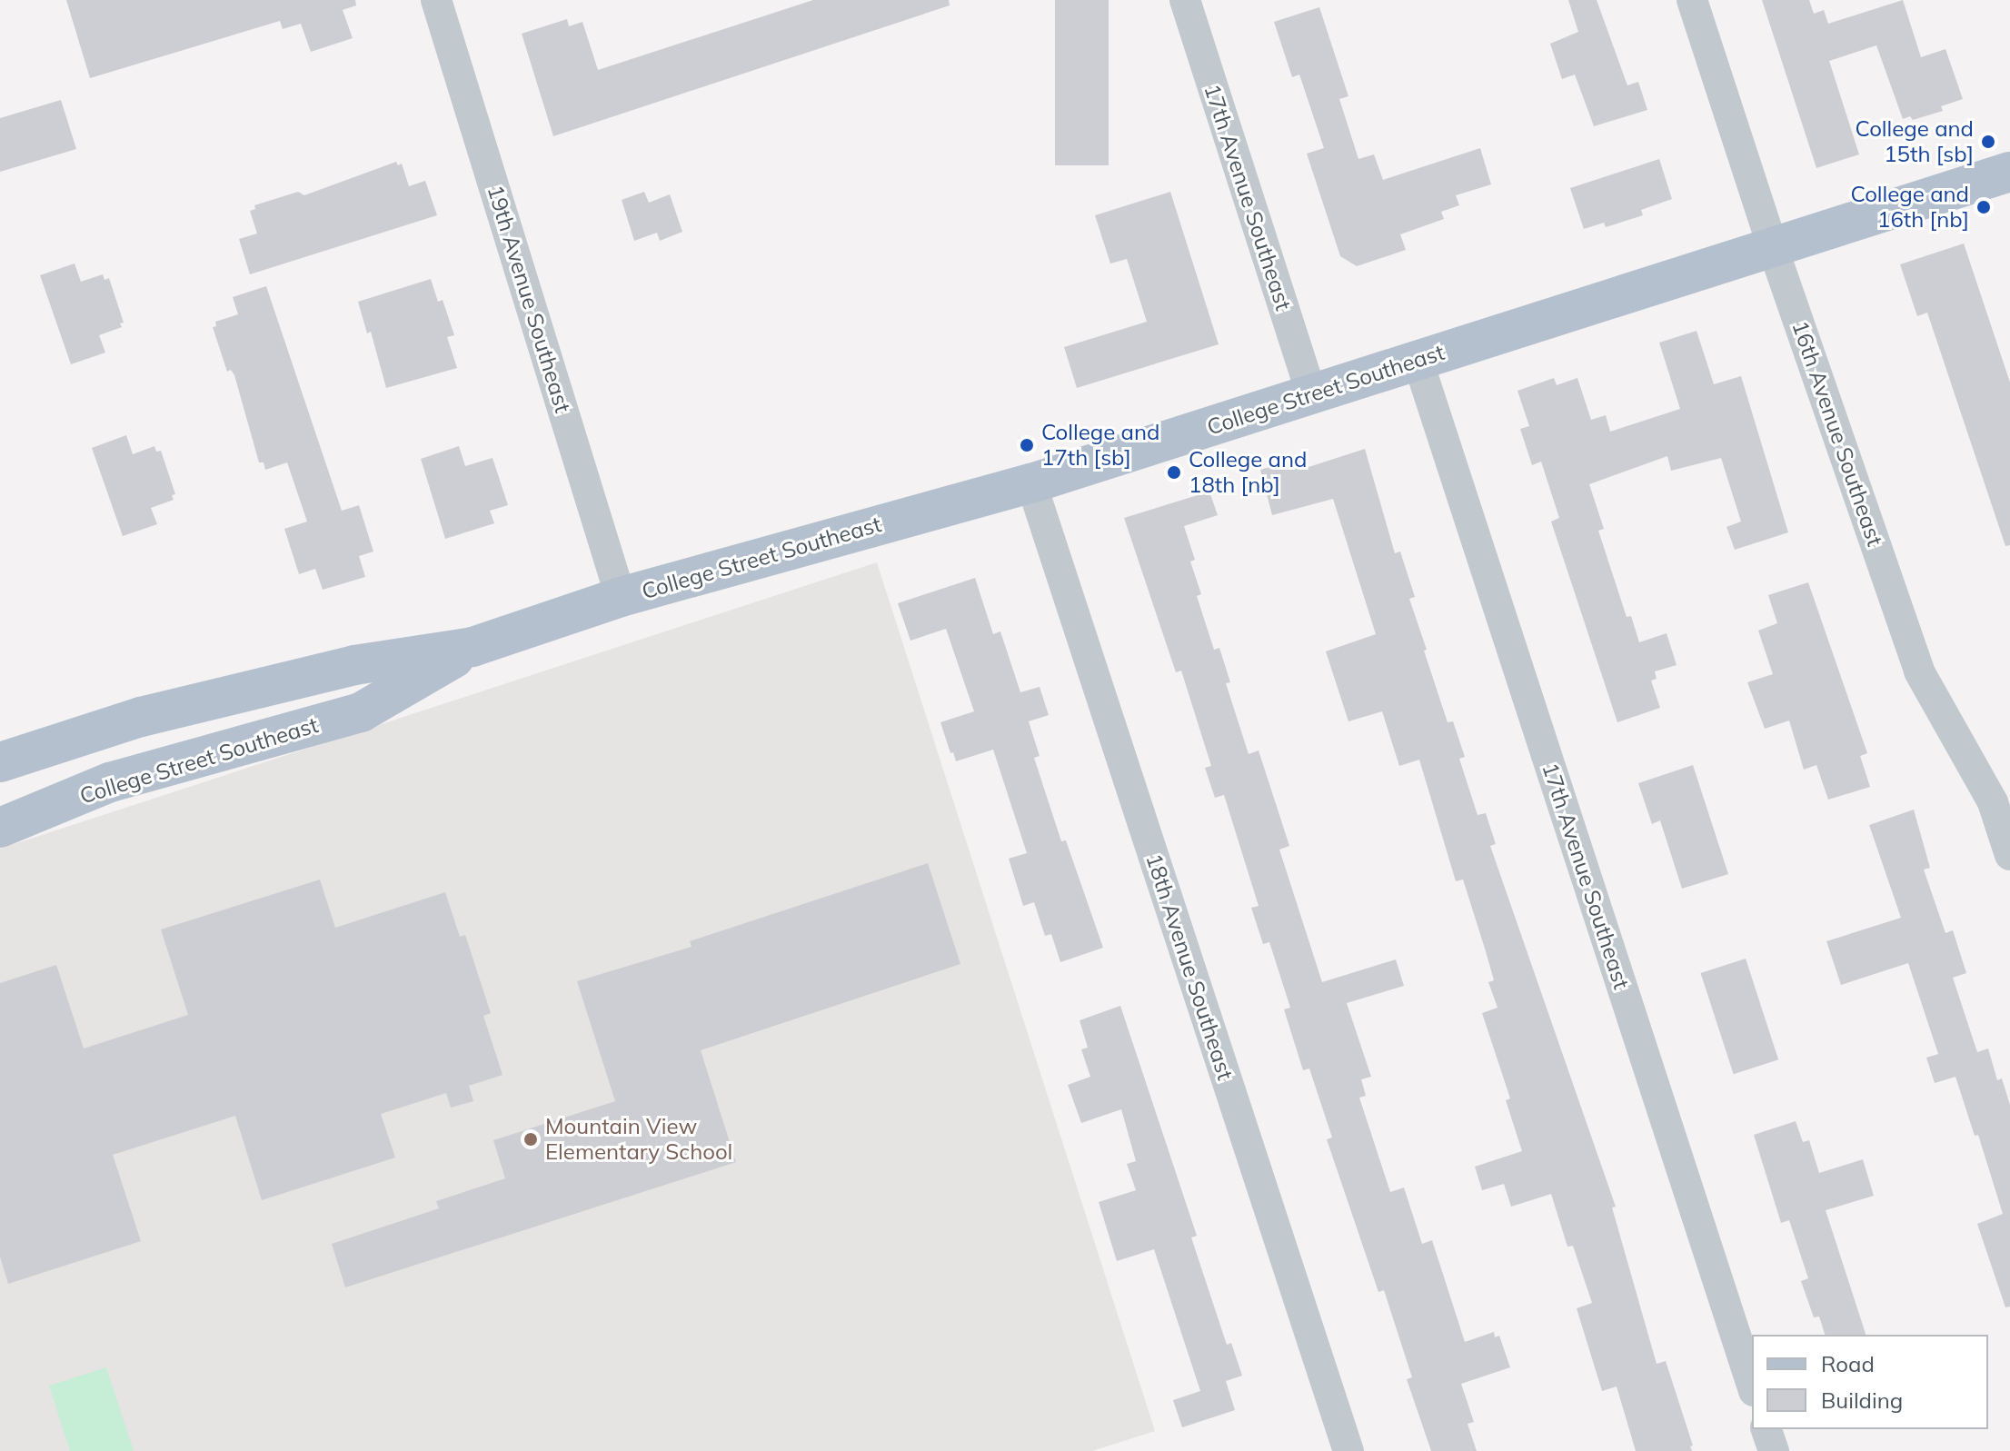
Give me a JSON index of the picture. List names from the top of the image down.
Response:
{
  "streets": {
    "main road": ["College Street Southeast"],
    "street": [
      "17th Avenue Southeast",
      "19th Avenue Southeast",
      "16th Avenue Southeast",
      "18th Avenue Southeast"
    ]
  },
  "crossings": [
    ["17th Avenue Southeast", "College Street Southeast"],
    ["19th Avenue Southeast", "College Street Southeast"],
    ["College Street Southeast", "16th Avenue Southeast"],
    ["College Street Southeast", "18th Avenue Southeast"]
  ],
  "places": [
    "College and 15th [sb]",
    "College and 16th [nb]",
    "College and 17th [sb]",
    "College and 18th [nb]",
    "Mountain View Elementary School"
  ],
  "legend": ["Road", "Building"]
}
